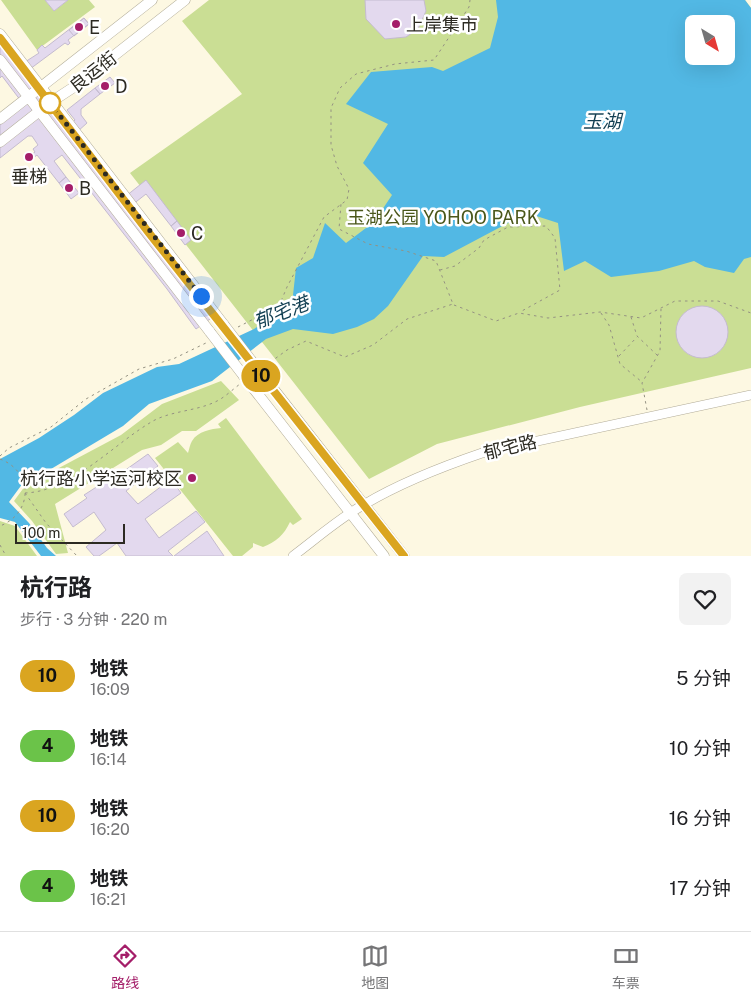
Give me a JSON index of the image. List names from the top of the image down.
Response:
{
  "streets": {
    "main road": ["良运街"],
    "street": ["郁宅路"]
  },
  "water": ["玉湖", "郁宅港"],
  "parks": ["玉湖公园 YOHOO PARK"],
  "places": [
    "上岸集市",
    "E",
    "D",
    "垂梯",
    "B",
    "C",
    "杭行路小学运河校区"
  ],
  "lines": ["metro line 10"],
  "scale_bar": "100 m",
  "north": "bottom right",
  "page": {
    "on_map": "10",
    "scale": "100 m",
    "heading": ["杭行路", "步行 · 3 分钟 · 220 m"],
    "list": [
      {
        "mark": "10",
        "name": "地铁",
        "note": "16:09",
        "value": "5 分钟"
      },
      {
        "mark": "4",
        "name": "地铁",
        "note": "16:14",
        "value": "10 分钟"
      },
      {
        "mark": "10",
        "name": "地铁",
        "note": "16:20",
        "value": "16 分钟"
      },
      {
        "mark": "4",
        "name": "地铁",
        "note": "16:21",
        "value": "17 分钟"
      }
    ],
    "tabs": ["路线", "地图", "车票"]
  }
}
